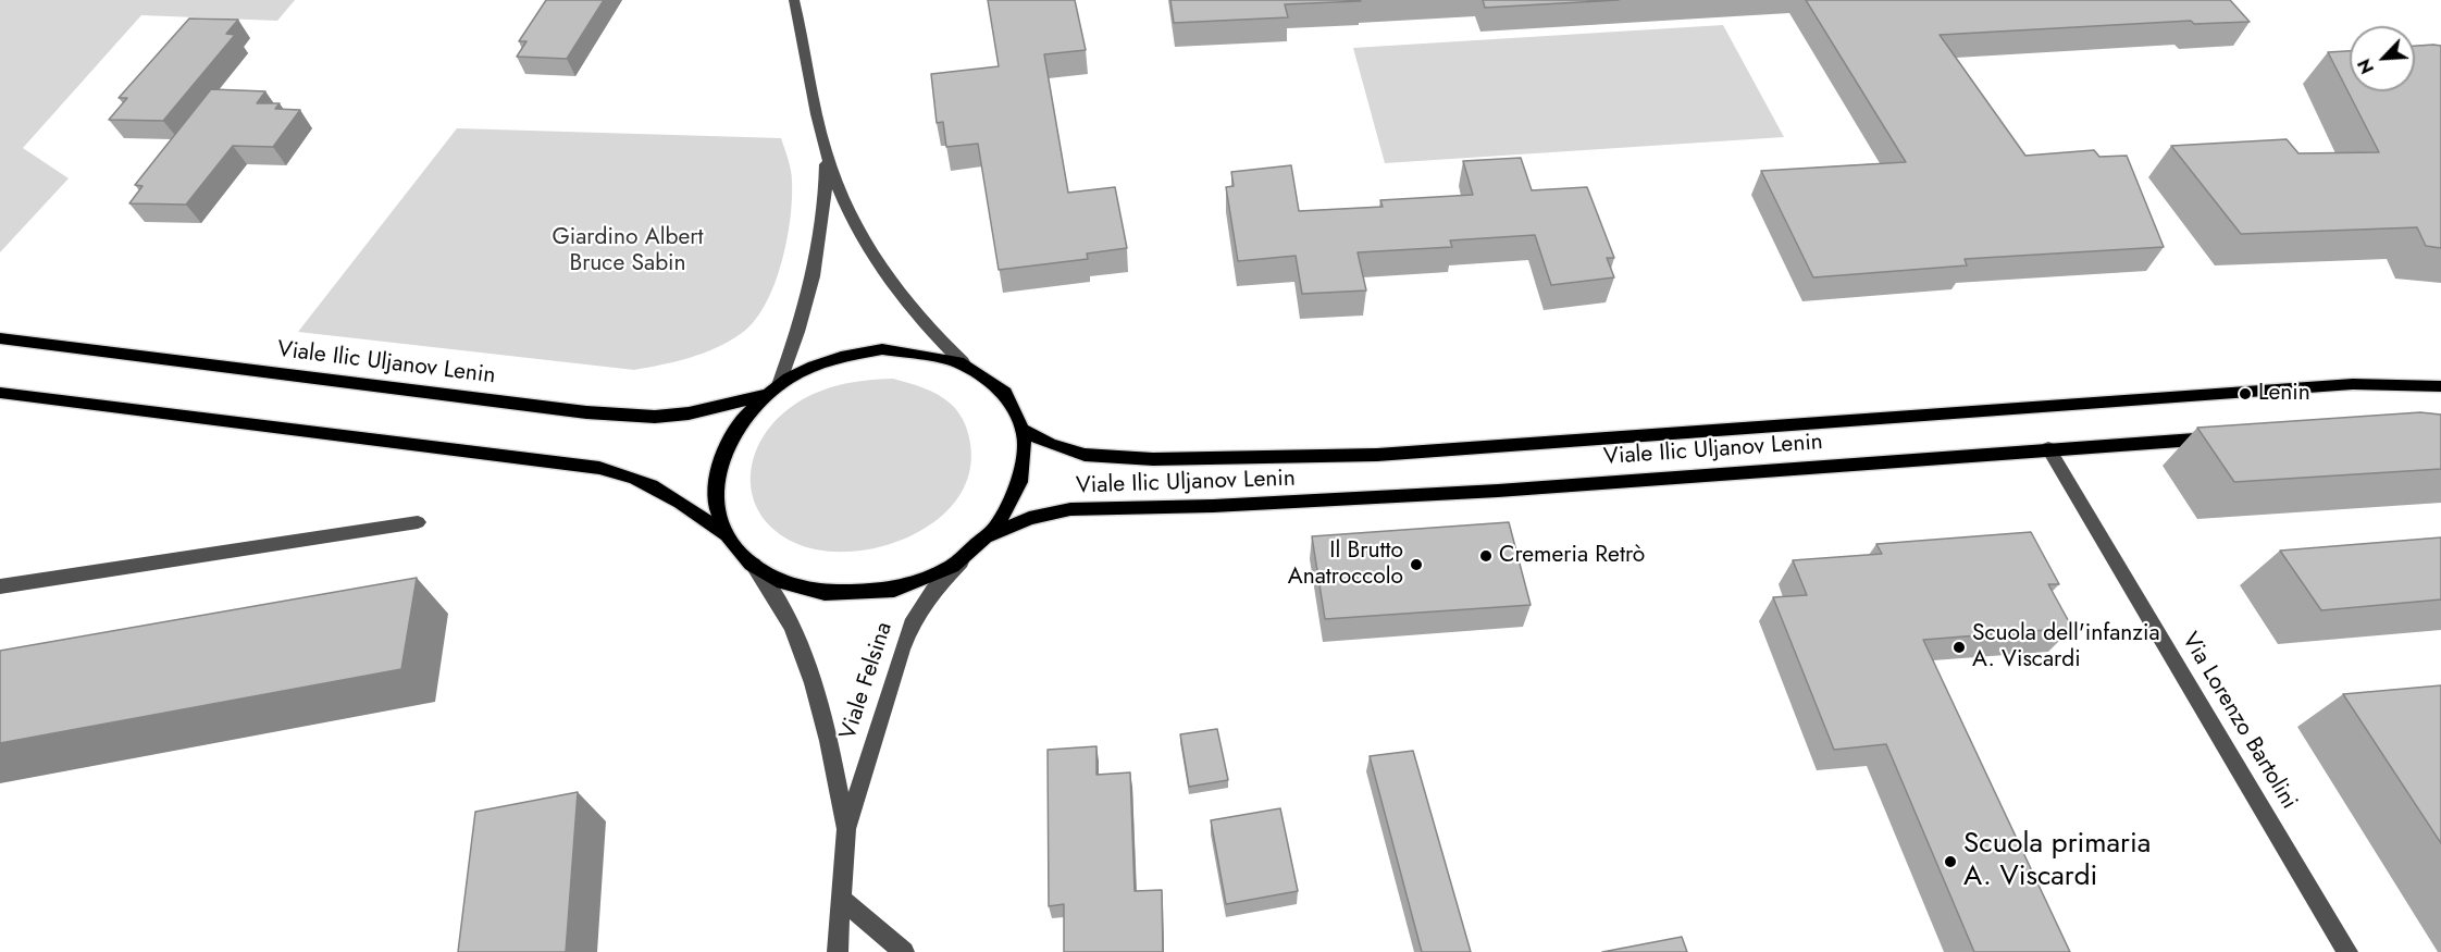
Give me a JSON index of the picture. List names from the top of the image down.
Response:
{
  "streets": {
    "main road": ["Viale Ilic Uljanov Lenin"],
    "street": ["Viale Felsina", "Via Lorenzo Bartolini"]
  },
  "crossings": [
    ["Viale Ilic Uljanov Lenin", "Via Lorenzo Bartolini"]
  ],
  "parks": ["Giardino Albert Bruce Sabin"],
  "places": [
    "Lenin",
    "Cremeria Retrò",
    "Il Brutto Anatroccolo",
    "Scuola dell'infanzia A. Viscardi",
    "Scuola primaria A. Viscardi"
  ],
  "north": "bottom left"
}
